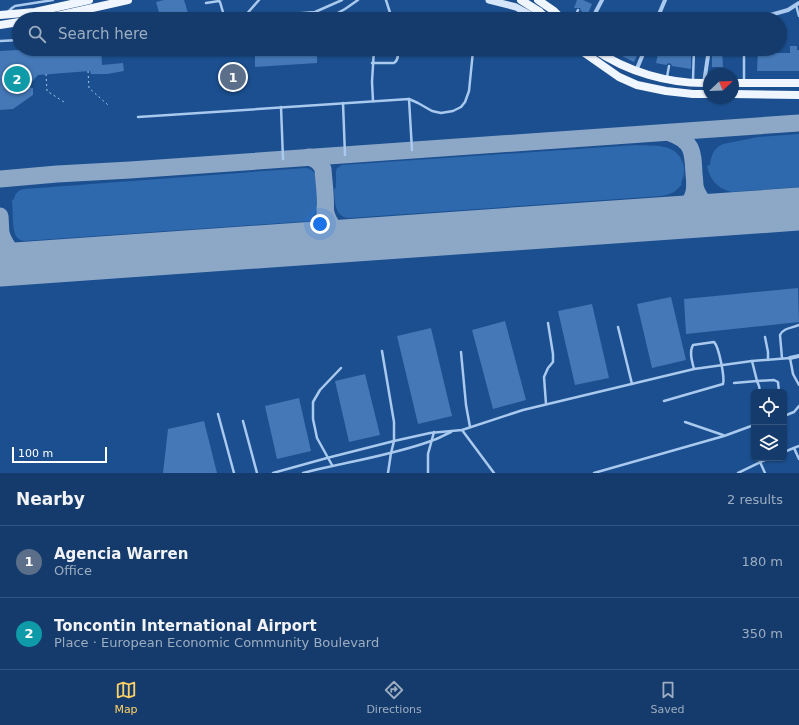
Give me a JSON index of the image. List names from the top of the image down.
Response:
{
  "scale_bar": "100 m",
  "north": "top right",
  "page": {
    "search": "Search here",
    "pins": ["1", "2"],
    "scale": "100 m",
    "heading": ["Nearby", "2 results"],
    "list": [
      {
        "mark": "1",
        "name": "Agencia Warren",
        "note": "Office",
        "value": "180 m"
      },
      {
        "mark": "2",
        "name": "Toncontin International Airport",
        "note": "Place · European Economic Community Boulevard",
        "value": "350 m"
      }
    ],
    "nav": ["Map", "Directions", "Saved"]
  }
}
